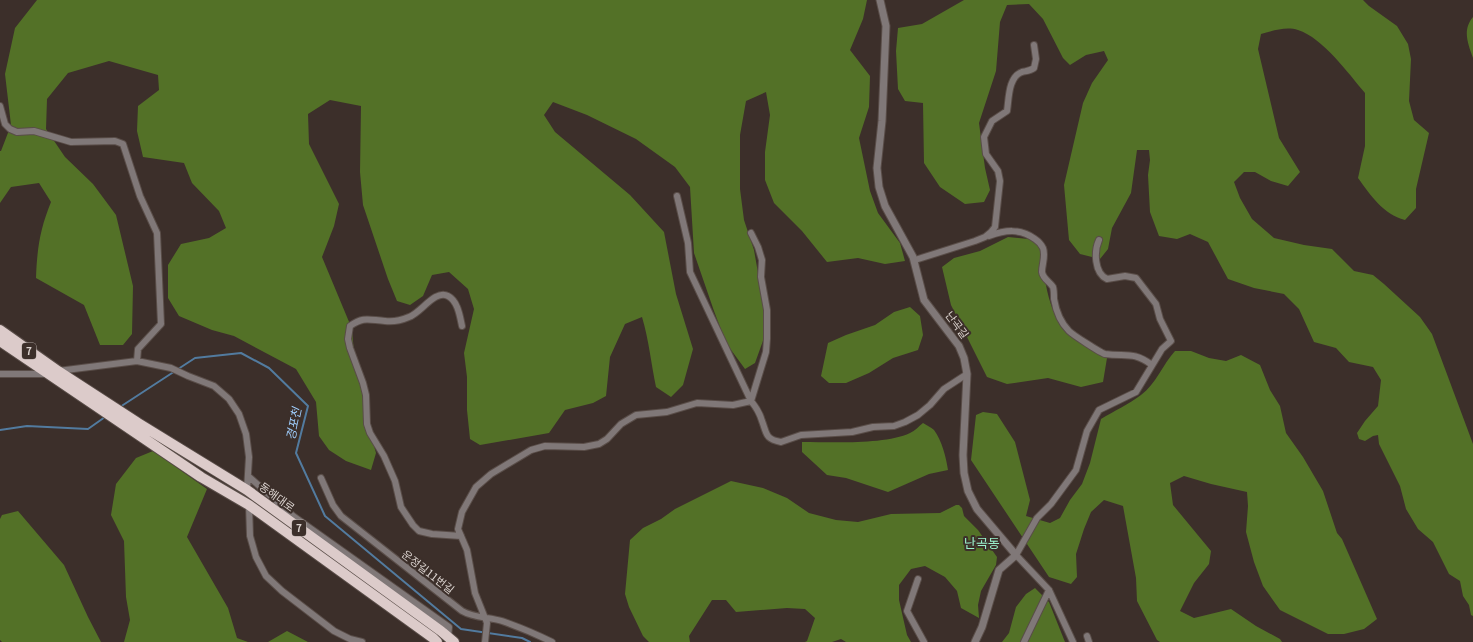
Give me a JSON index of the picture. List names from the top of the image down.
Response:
{
  "streets": {
    "highway": ["7", "동해대로"],
    "street": ["난곡길", "운정길11번길"]
  },
  "crossings": [
    ["7", "동해대로"]
  ],
  "districts": ["난곡동"],
  "water": ["경포천"]
}
